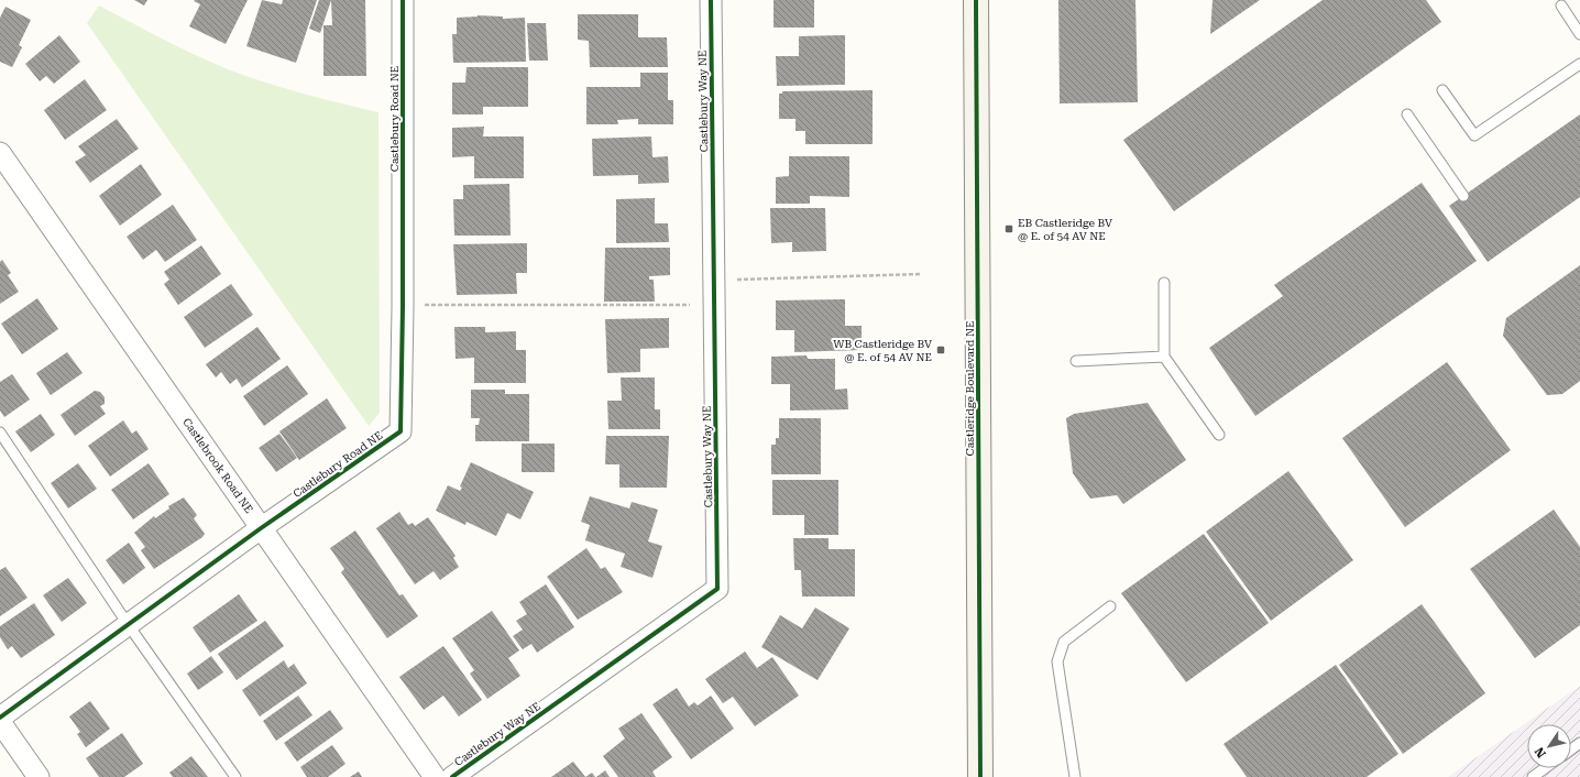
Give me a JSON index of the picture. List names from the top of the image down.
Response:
{
  "streets": {
    "street": [
      "Castlebury Way NE",
      "Castlebury Road NE",
      "Castleridge Boulevard NE",
      "Castlebrook Road NE"
    ]
  },
  "crossings": [
    ["Castlebury Road NE", "Castlebrook Road NE"]
  ],
  "places": {
    "transit": ["EB Castleridge BV @ E. of 54 AV NE", "WB Castleridge BV @ E. of 54 AV NE"]
  },
  "north": "bottom left"
}
